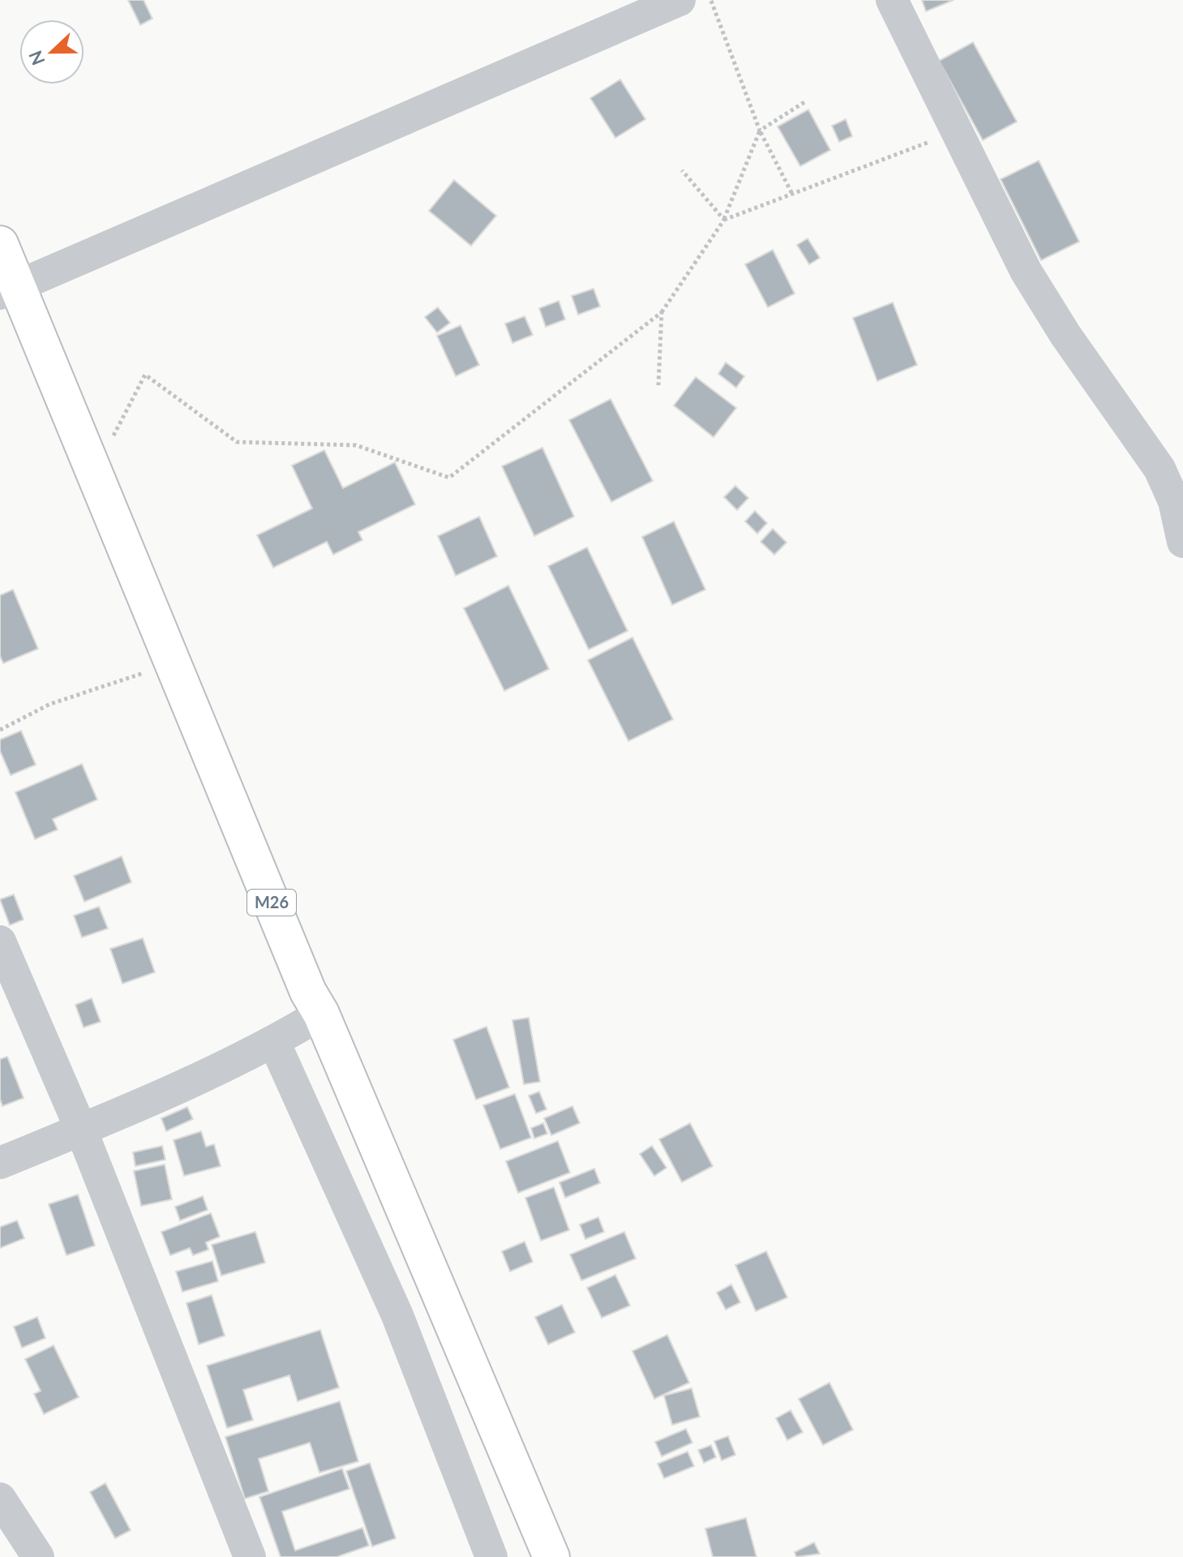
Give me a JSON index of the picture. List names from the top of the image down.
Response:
{
  "streets": {
    "main road": ["M26"]
  },
  "north": "left"
}
